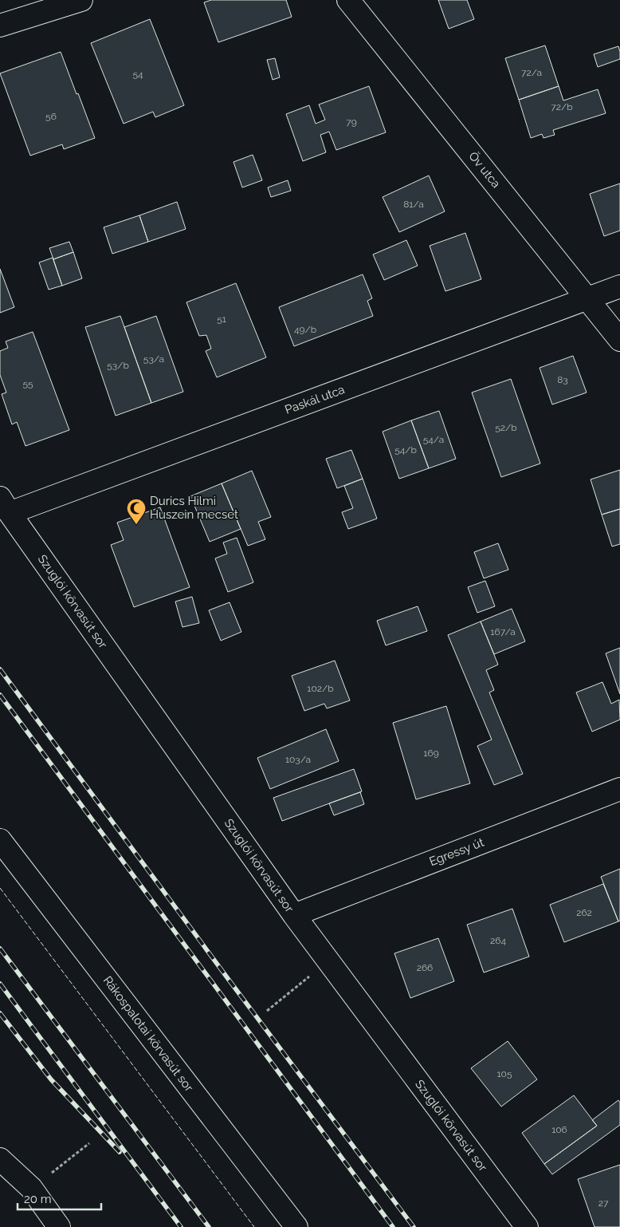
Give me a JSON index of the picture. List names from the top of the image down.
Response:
{
  "streets": {
    "street": [
      "Öv utca",
      "Paskál utca",
      "Szuglói körvasút sor",
      "Egressy út",
      "Rákospalotai körvasút sor"
    ]
  },
  "crossings": [
    ["Öv utca", "Paskál utca"],
    ["Paskál utca", "Szuglói körvasút sor"],
    ["Szuglói körvasút sor", "Egressy út"]
  ],
  "places": {
    "mosque": ["Durics Hilmi Huszein mecset"]
  },
  "house_numbers": [
    "72/a",
    "54",
    "72/b",
    "56",
    "79",
    "81/a",
    "51",
    "49/b",
    "53/a",
    "53/b",
    "83",
    "55",
    "52/b",
    "54/a",
    "54/b",
    "167/a",
    "102/b",
    "169",
    "103/a",
    "262",
    "264",
    "266",
    "105",
    "106",
    "27"
  ],
  "scale_bar": "20 m"
}
